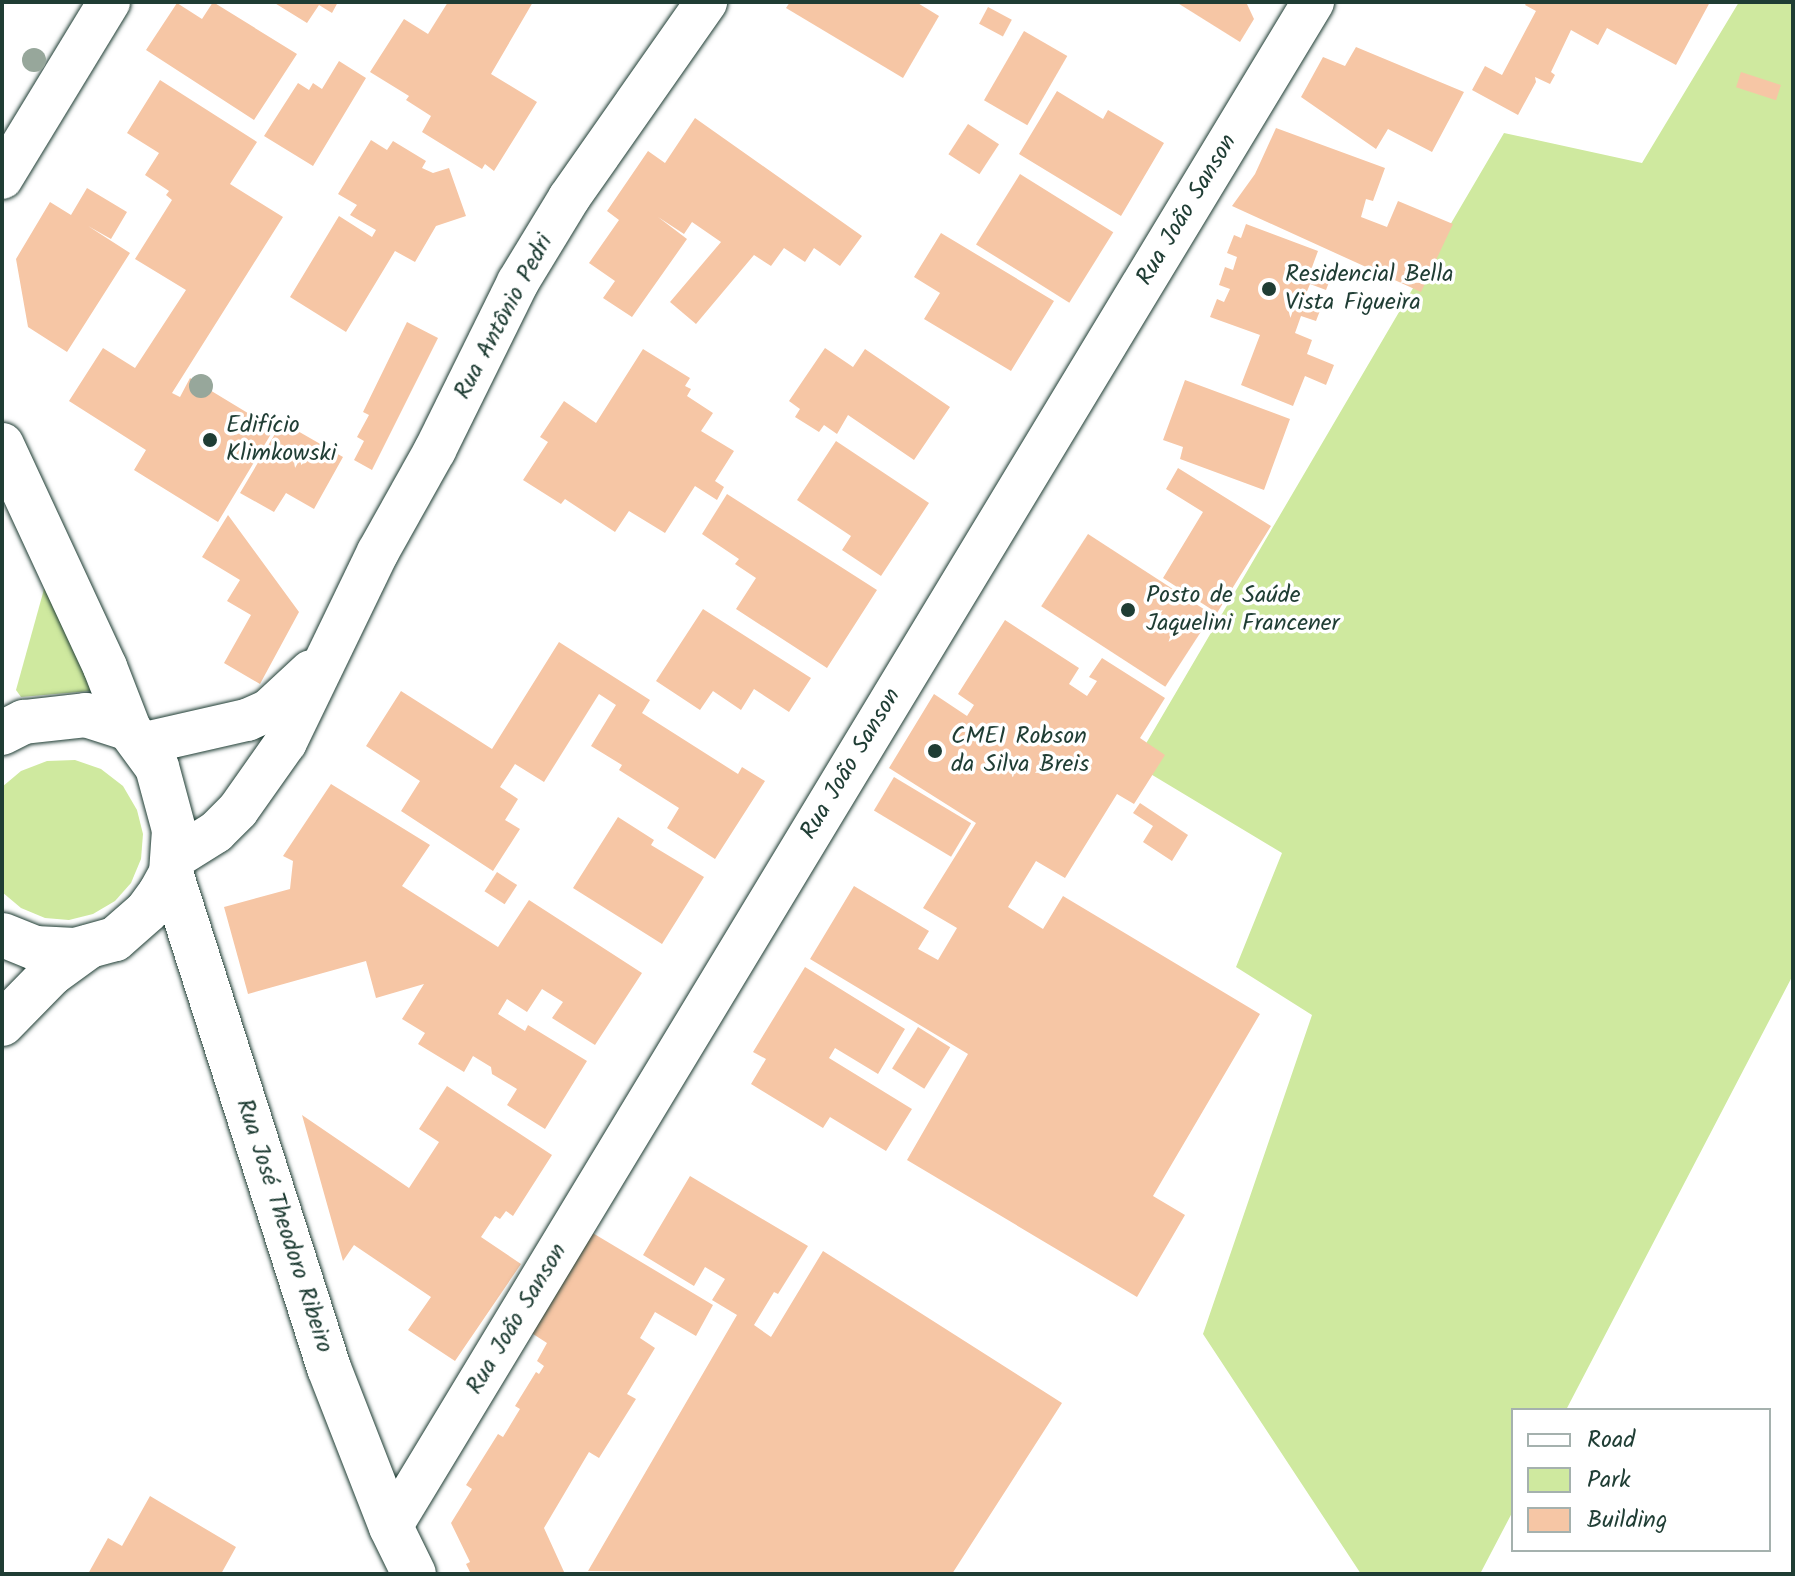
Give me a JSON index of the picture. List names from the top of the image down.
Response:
{
  "streets": {
    "main road": ["Rua José Theodoro Ribeiro"],
    "street": ["Rua João Sanson", "Rua Antônio Pedri"]
  },
  "crossings": [
    ["Rua João Sanson", "Rua José Theodoro Ribeiro"],
    ["Rua Antônio Pedri", "Rua José Theodoro Ribeiro"]
  ],
  "places": [
    "Residencial Bella Vista Figueira",
    "Edifício Klimkowski",
    "Posto de Saúde Jaquelini Francener",
    "CMEI Robson da Silva Breis"
  ],
  "legend": ["Road", "Park", "Building"]
}
